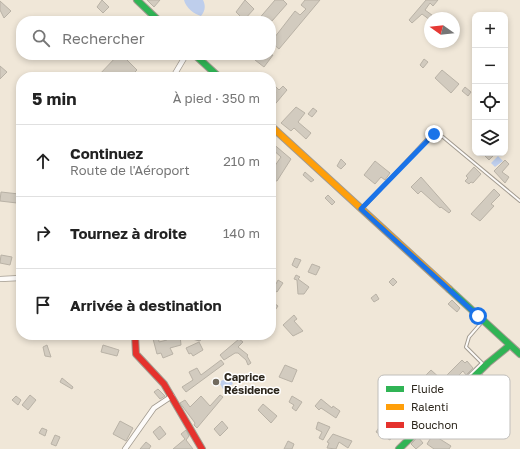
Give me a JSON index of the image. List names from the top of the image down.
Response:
{
  "places": ["Caprice Résidence"],
  "legend": ["Fluide", "Ralenti", "Bouchon"],
  "north": "left",
  "page": {
    "map_buttons": ["+", "−"],
    "search": "Rechercher",
    "heading": ["5 min", "À pied · 350 m"],
    "list": [
      ["Continuez", "Route de l'Aéroport", "210 m"],
      ["Tournez à droite", "140 m"],
      "Arrivée à destination"
    ]
  }
}
